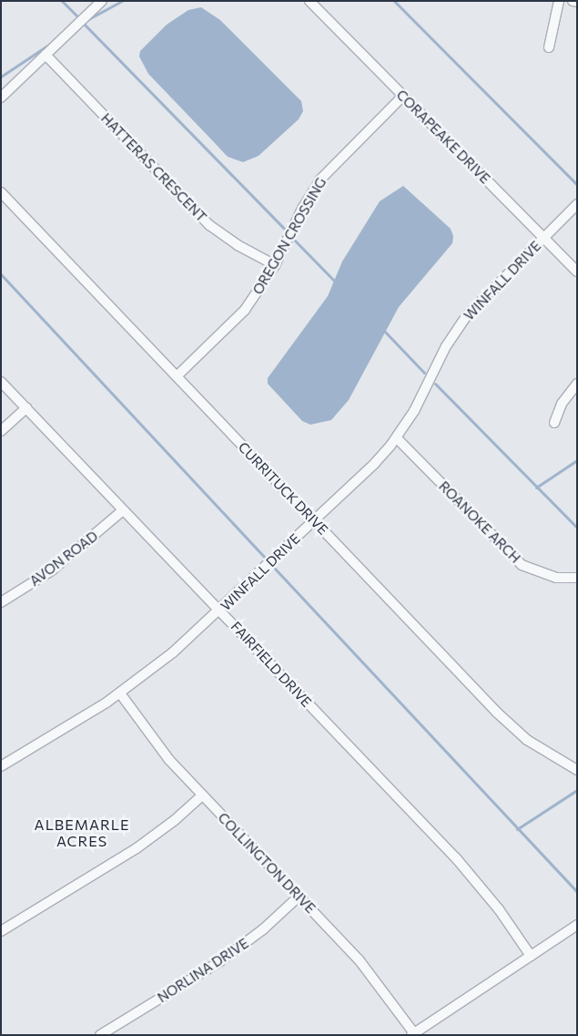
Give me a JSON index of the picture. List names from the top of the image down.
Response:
{
  "streets": {
    "street": [
      "CORAPEAKE DRIVE",
      "HATTERAS CRESCENT",
      "OREGON CROSSING",
      "WINFALL DRIVE",
      "CURRITUCK DRIVE",
      "ROANOKE ARCH",
      "AVON ROAD",
      "FAIRFIELD DRIVE",
      "COLLINGTON DRIVE",
      "NORLINA DRIVE"
    ]
  },
  "crossings": [
    ["CORAPEAKE DRIVE", "OREGON CROSSING"],
    ["CORAPEAKE DRIVE", "WINFALL DRIVE"],
    ["HATTERAS CRESCENT", "OREGON CROSSING"],
    ["OREGON CROSSING", "CURRITUCK DRIVE"],
    ["WINFALL DRIVE", "CURRITUCK DRIVE"],
    ["WINFALL DRIVE", "ROANOKE ARCH"],
    ["WINFALL DRIVE", "FAIRFIELD DRIVE"],
    ["WINFALL DRIVE", "COLLINGTON DRIVE"],
    ["AVON ROAD", "FAIRFIELD DRIVE"],
    ["COLLINGTON DRIVE", "NORLINA DRIVE"]
  ],
  "districts": ["ALBEMARLE ACRES"]
}
